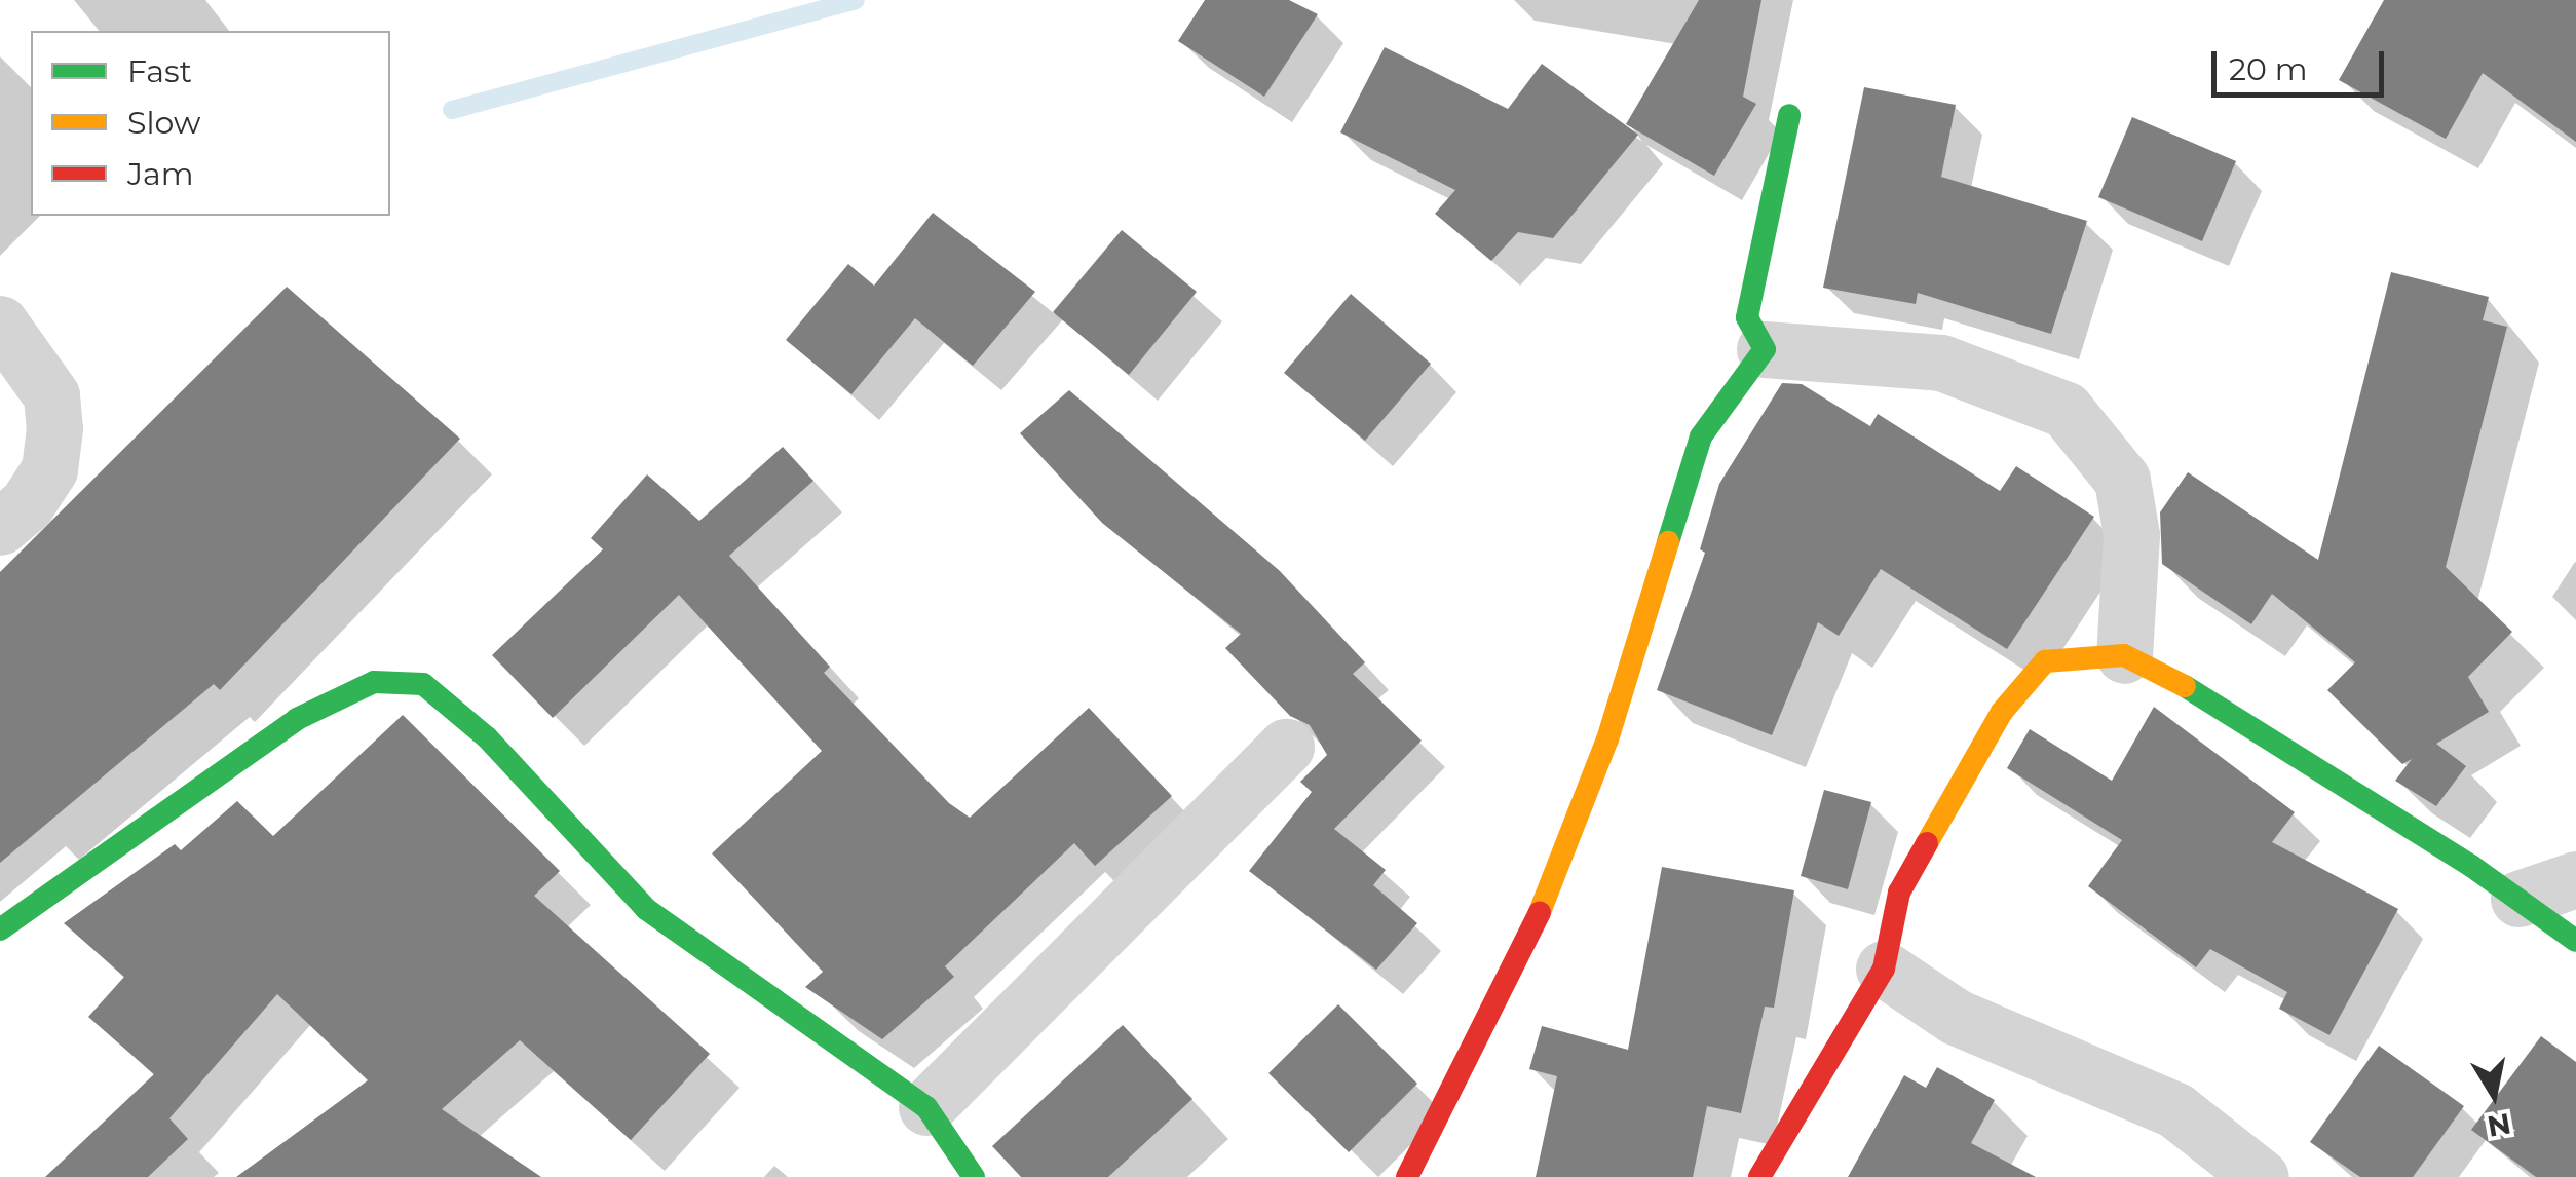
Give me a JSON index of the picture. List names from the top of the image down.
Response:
{
  "legend": ["Fast", "Slow", "Jam"],
  "scale_bar": "20 m",
  "north": "bottom"
}
